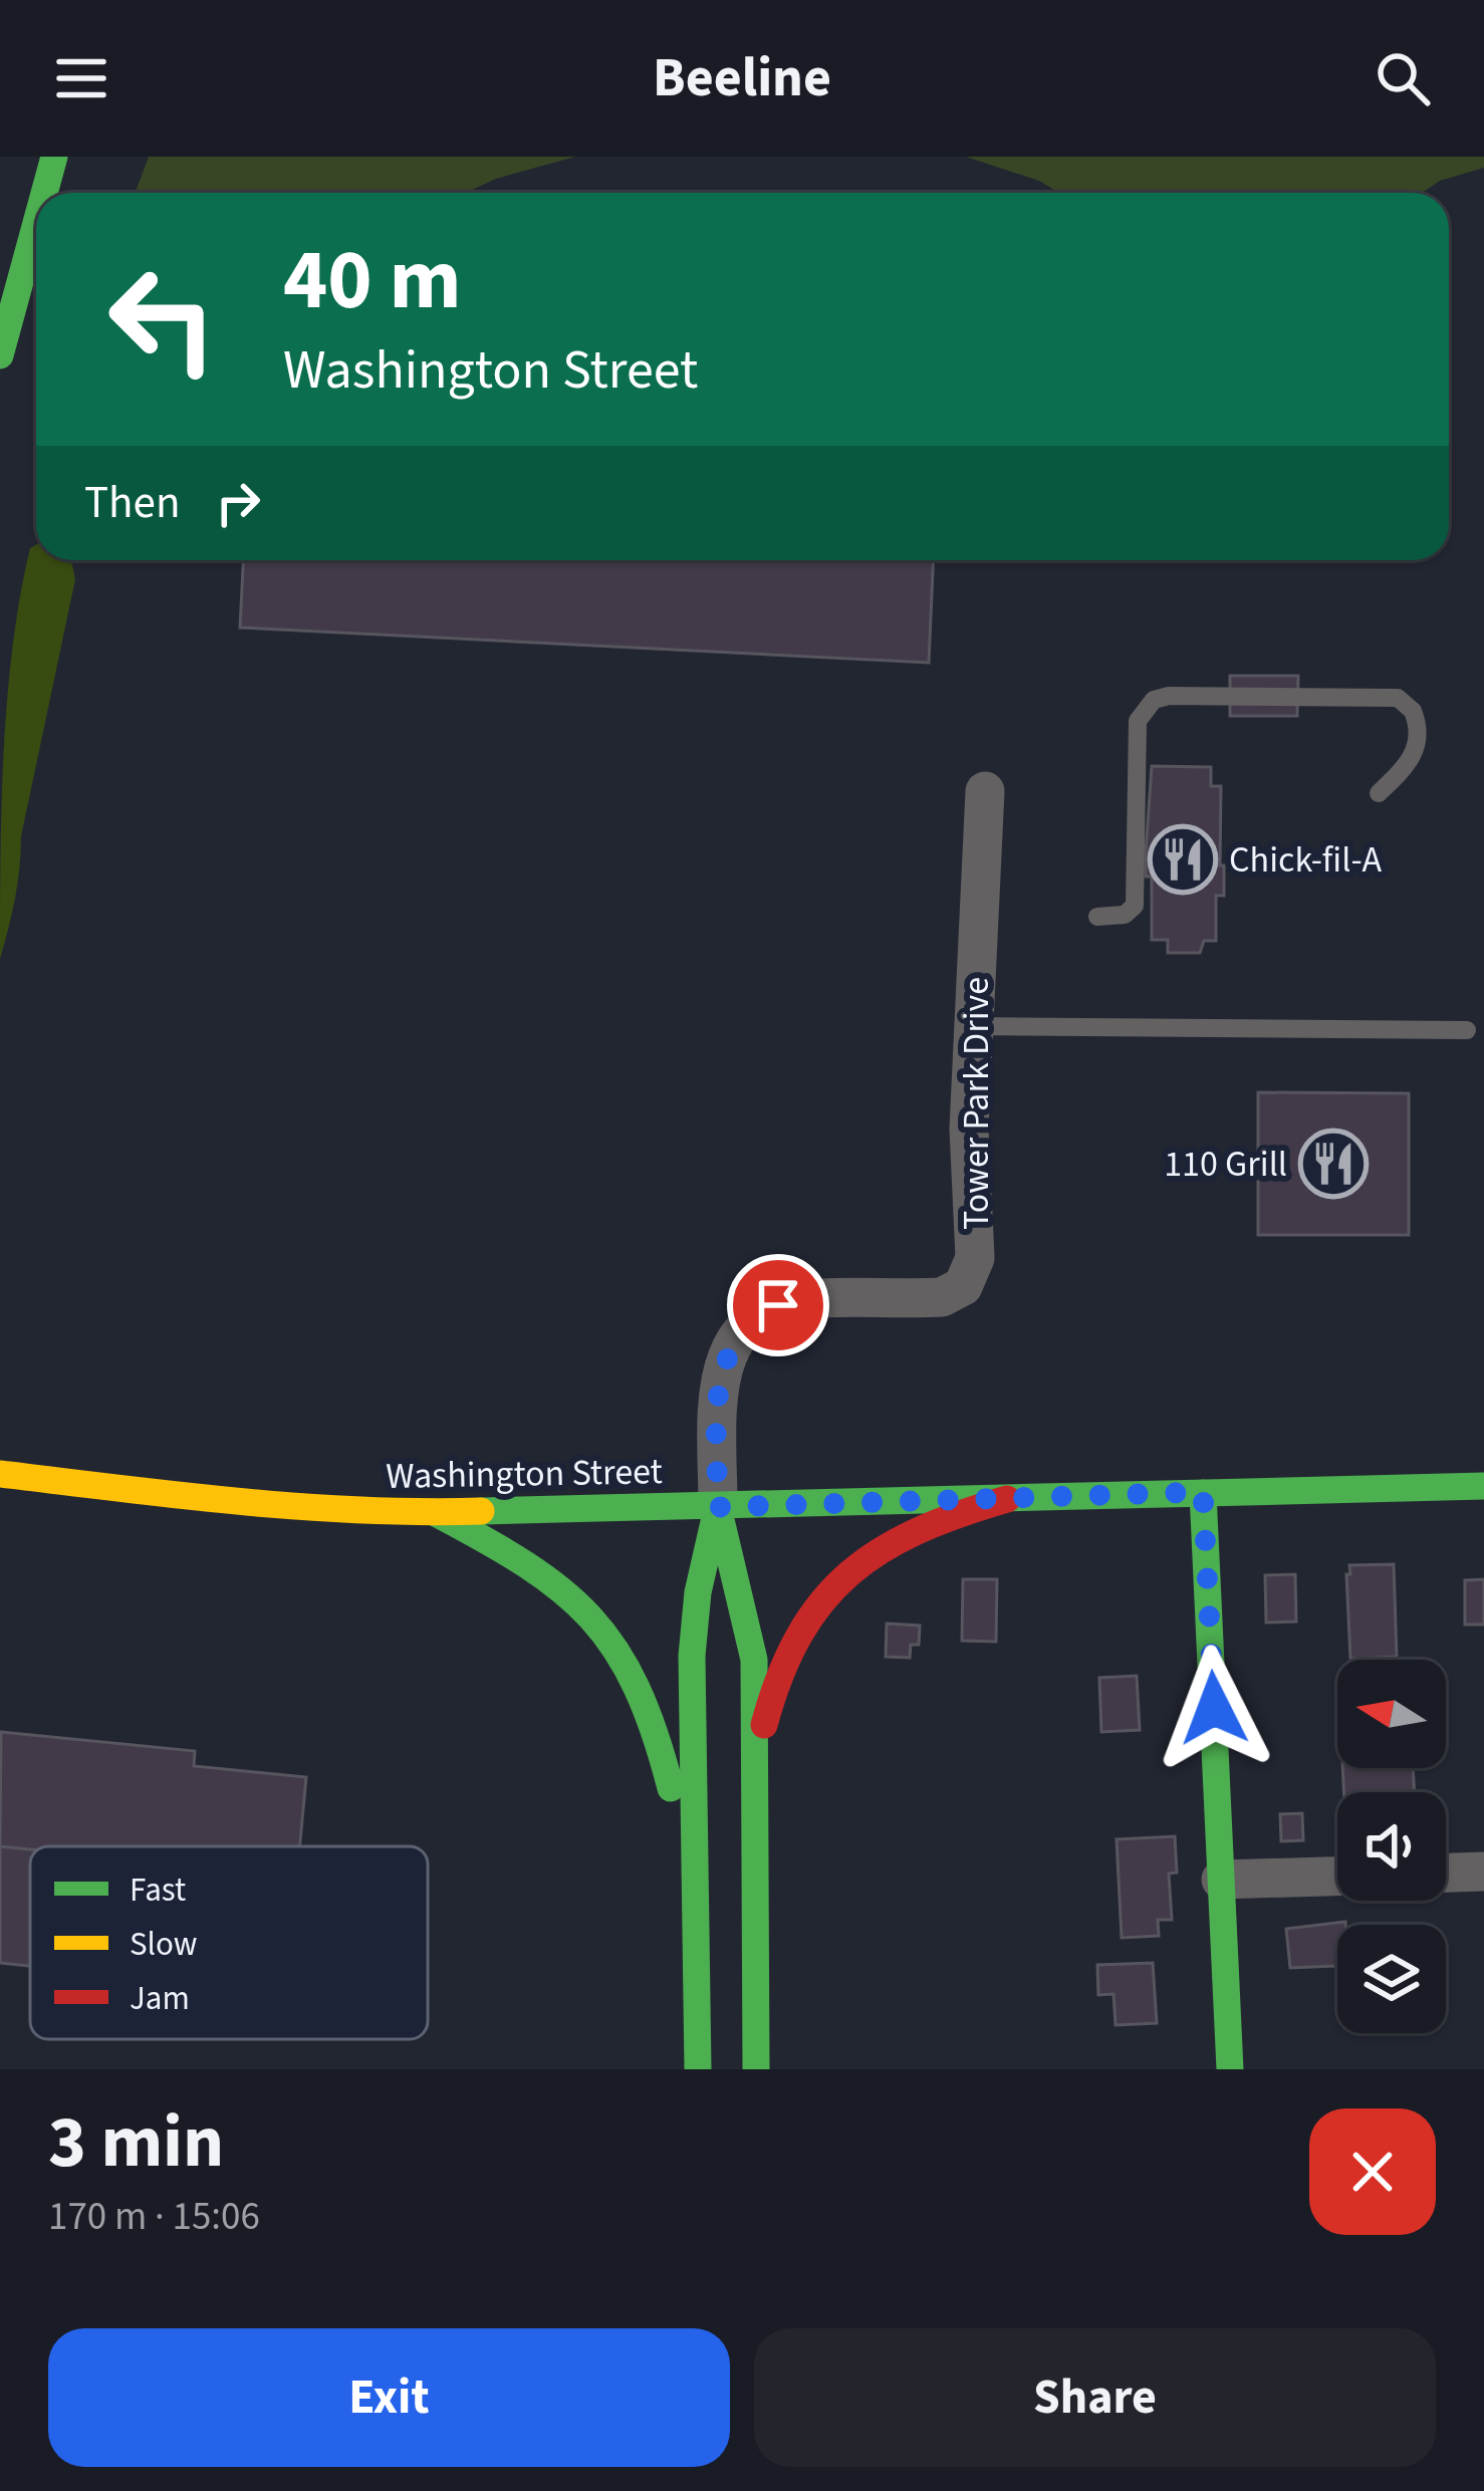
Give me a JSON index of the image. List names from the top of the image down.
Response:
{
  "streets": {
    "main road": ["Washington Street"],
    "street": ["Tower Park Drive"]
  },
  "crossings": [
    ["Tower Park Drive", "Washington Street"]
  ],
  "places": {
    "restaurant": ["Chick-fil-A", "110 Grill"]
  },
  "legend": ["Fast", "Slow", "Jam"],
  "north": "left",
  "page": {
    "header": "Beeline",
    "turn": ["40 m", "Washington Street"],
    "then": "Then",
    "heading": ["3 min", "170 m · 15:06"],
    "buttons": ["Exit", "Share"]
  }
}
